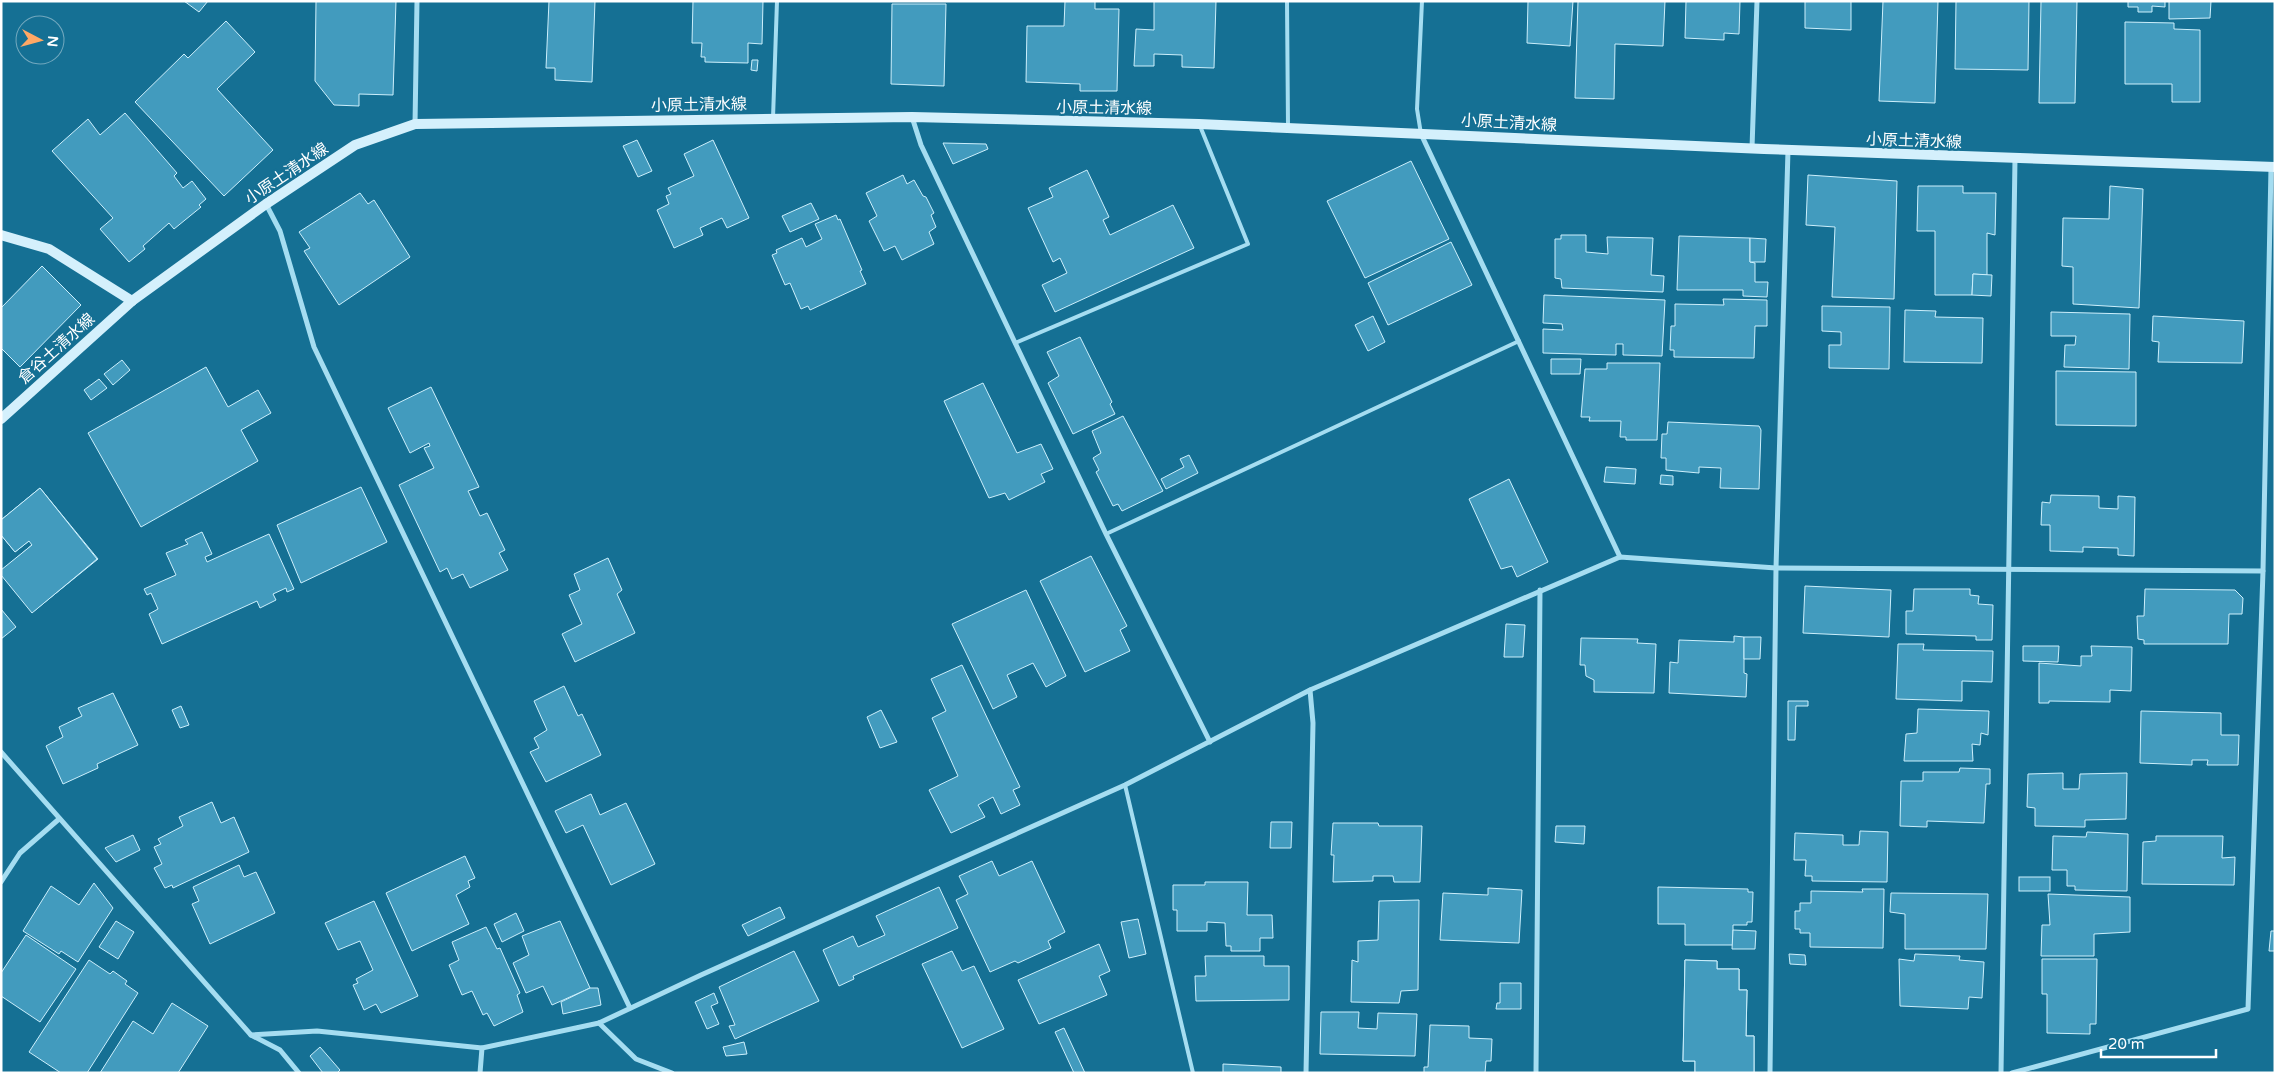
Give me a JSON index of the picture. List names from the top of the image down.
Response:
{
  "streets": {
    "main road": ["小原土清水線", "倉谷土清水線"]
  },
  "crossings": [
    ["小原土清水線", "倉谷土清水線"]
  ],
  "scale_bar": "20 m",
  "north": "right"
}
